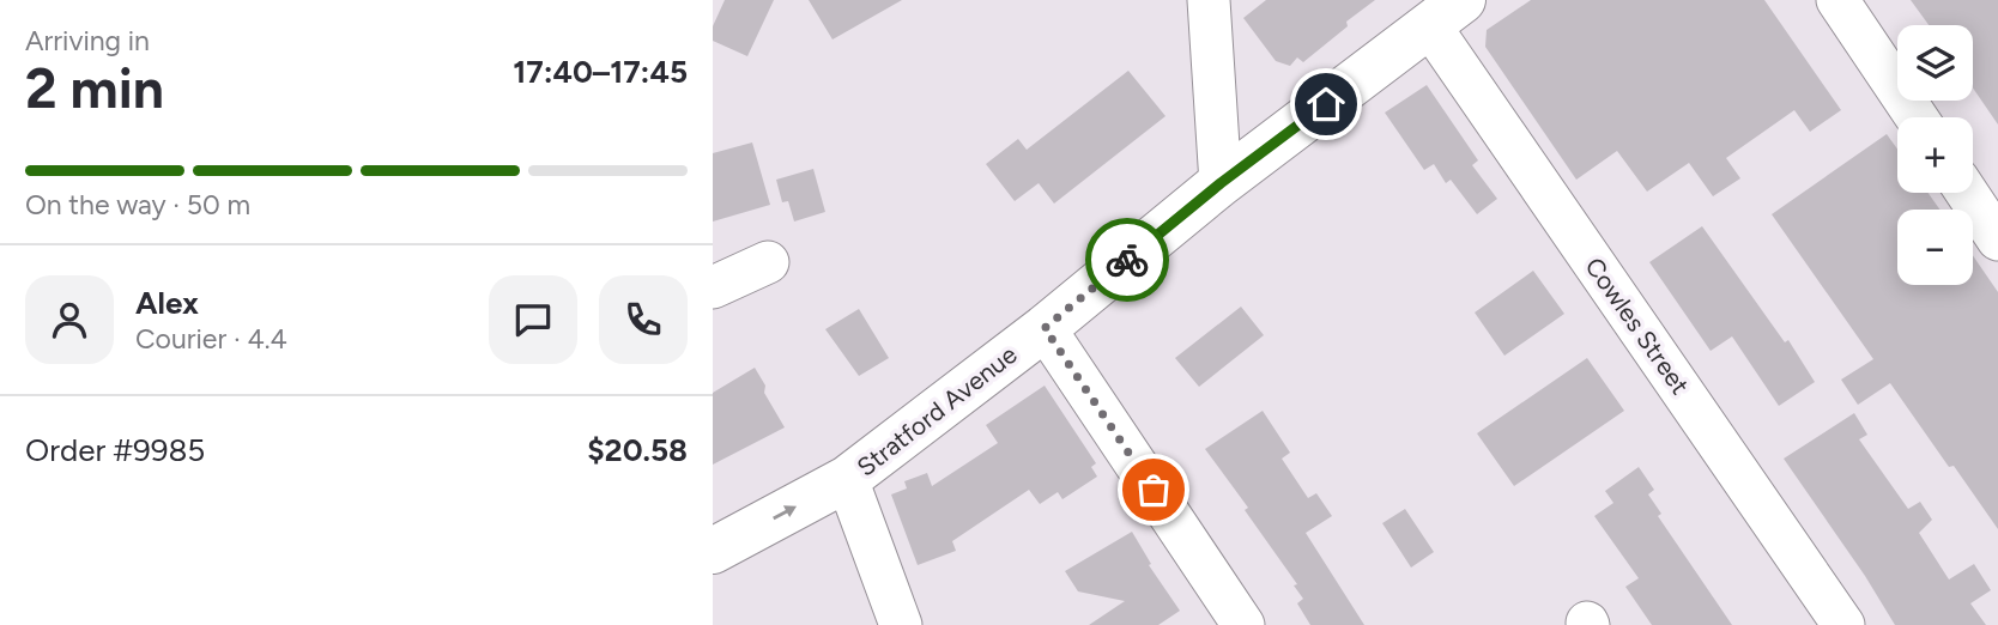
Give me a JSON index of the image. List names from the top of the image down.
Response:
{
  "streets": {
    "main road": ["Stratford Avenue"],
    "street": ["Cowles Street"]
  },
  "crossings": [
    ["Cowles Street", "Stratford Avenue"]
  ],
  "page": {
    "heading": ["2 min", "Arriving in", "17:40–17:45"],
    "panel": [
      "Alex",
      "Courier · 4.4",
      "Order #9985",
      "$20.58"
    ],
    "map_buttons": ["+", "−"],
    "bar": "On the way · 50 m"
  }
}
